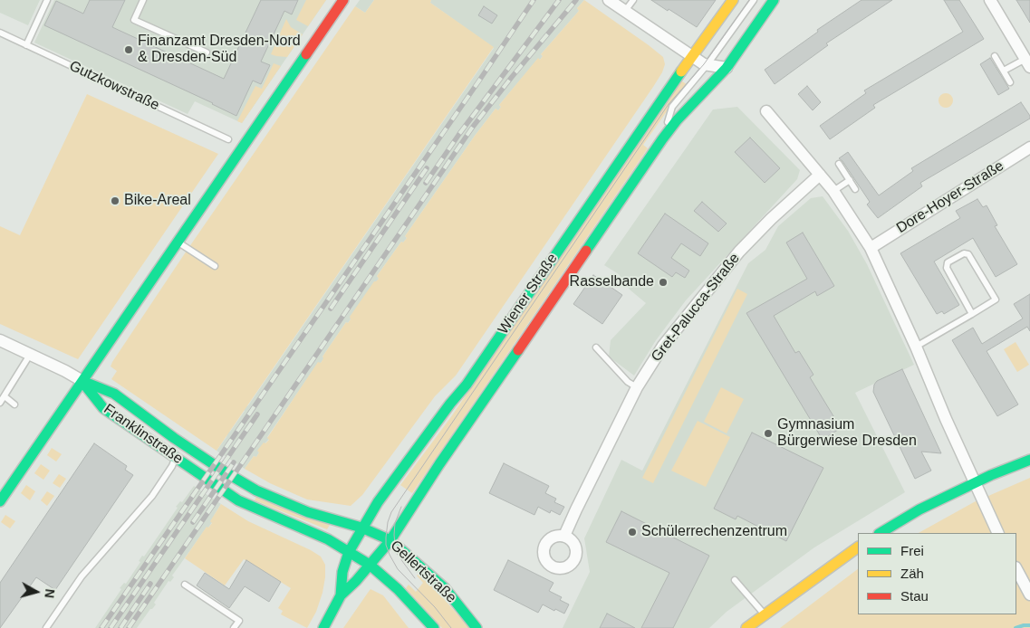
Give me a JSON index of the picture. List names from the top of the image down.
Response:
{
  "streets": {
    "main road": ["Wiener Straße", "Franklinstraße", "Gellertstraße"],
    "street": ["Dore-Hoyer-Straße", "Gret-Palucca-Straße"],
    "lane": ["Gutzkowstraße"]
  },
  "crossings": [
    ["Wiener Straße", "Franklinstraße"],
    ["Wiener Straße", "Gellertstraße"],
    ["Franklinstraße", "Gellertstraße"]
  ],
  "places": [
    "Finanzamt Dresden-Nord & Dresden-Süd",
    "Bike-Areal",
    "Rasselbande",
    "Gymnasium Bürgerwiese Dresden",
    "Schülerrechenzentrum"
  ],
  "legend": ["Frei", "Zäh", "Stau"],
  "north": "right"
}
